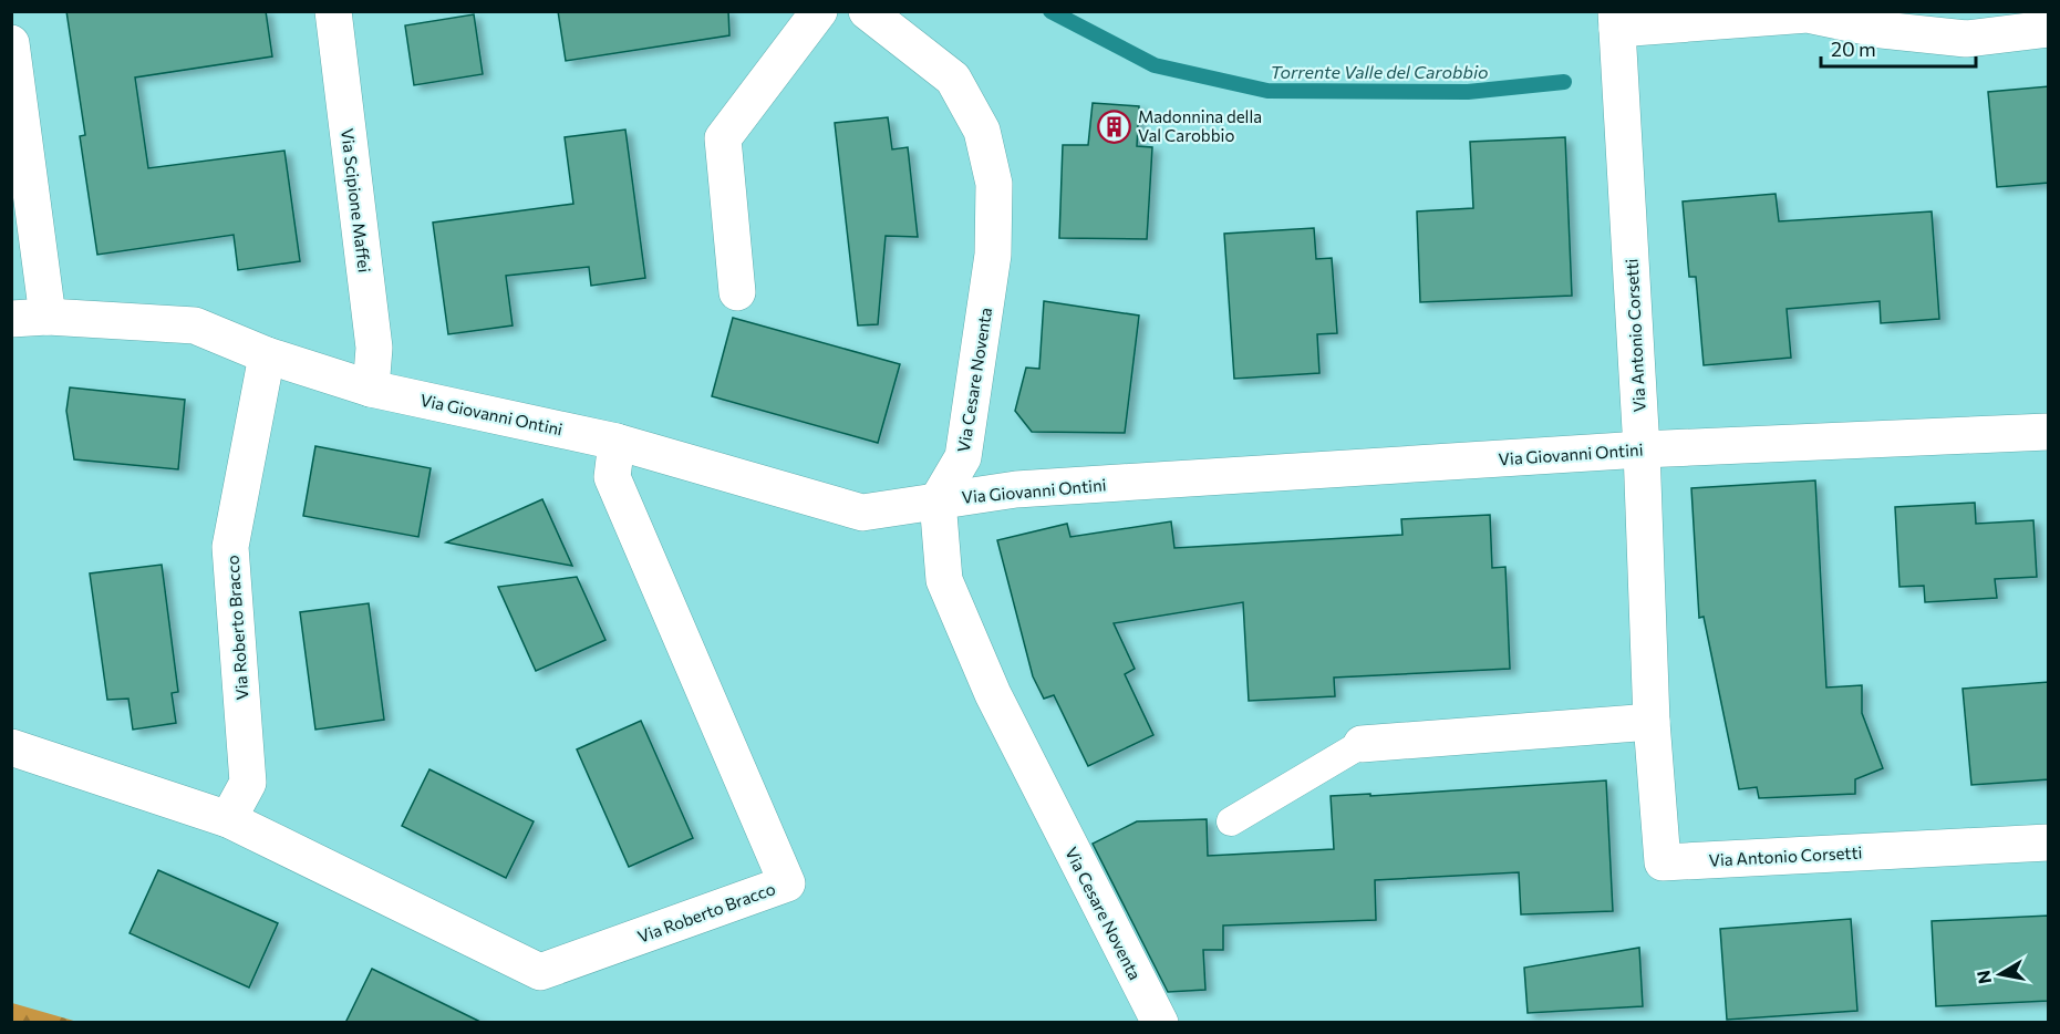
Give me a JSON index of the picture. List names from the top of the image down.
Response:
{
  "streets": {
    "street": [
      "Via Scipione Maffei",
      "Via Antonio Corsetti",
      "Via Cesare Noventa",
      "Via Giovanni Ontini",
      "Via Roberto Bracco"
    ]
  },
  "crossings": [
    ["Via Scipione Maffei", "Via Giovanni Ontini"],
    ["Via Antonio Corsetti", "Via Giovanni Ontini"],
    ["Via Cesare Noventa", "Via Giovanni Ontini"],
    ["Via Giovanni Ontini", "Via Roberto Bracco"]
  ],
  "water": ["Torrente Valle del Carobbio"],
  "places": {
    "building": ["Madonnina della Val Carobbio"]
  },
  "scale_bar": "20 m",
  "north": "left"
}
